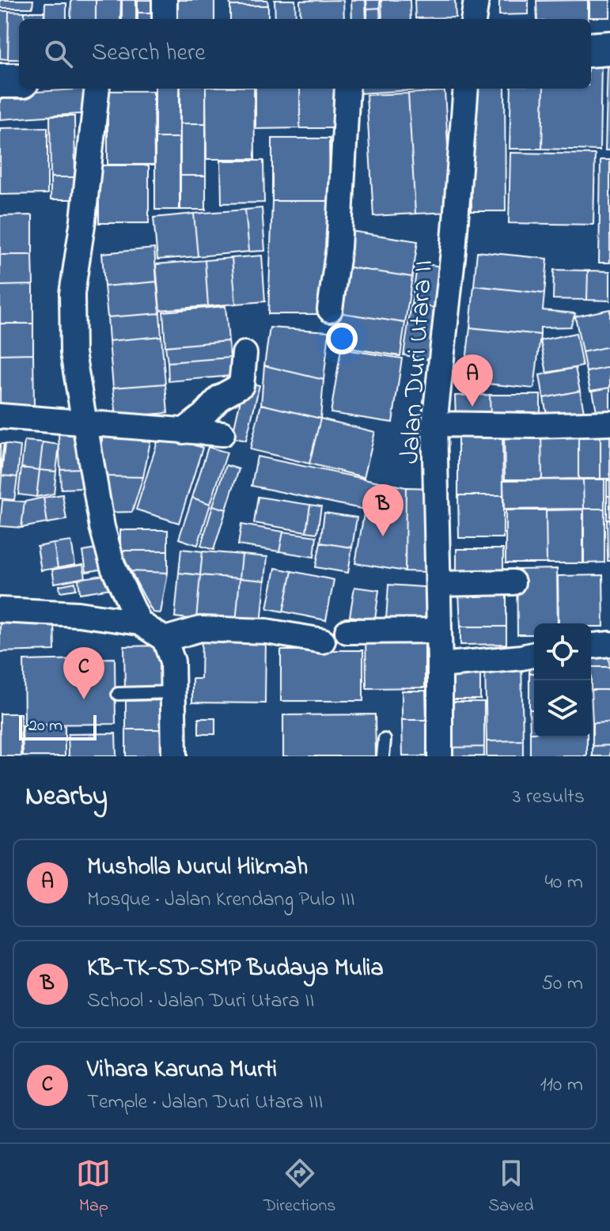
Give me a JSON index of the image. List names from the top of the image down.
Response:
{
  "streets": {
    "street": ["Jalan Duri Utara II"]
  },
  "scale_bar": "20 m",
  "page": {
    "search": "Search here",
    "pins": ["A", "B", "C"],
    "scale": "20 m",
    "heading": ["Nearby", "3 results"],
    "list": [
      {
        "mark": "A",
        "name": "Musholla Nurul Hikmah",
        "note": "Mosque · Jalan Krendang Pulo III",
        "value": "40 m"
      },
      {
        "mark": "B",
        "name": "KB-TK-SD-SMP Budaya Mulia",
        "note": "School · Jalan Duri Utara II",
        "value": "50 m"
      },
      {
        "mark": "C",
        "name": "Vihara Karuna Murti",
        "note": "Temple · Jalan Duri Utara III",
        "value": "110 m"
      }
    ],
    "nav": ["Map", "Directions", "Saved"]
  }
}
